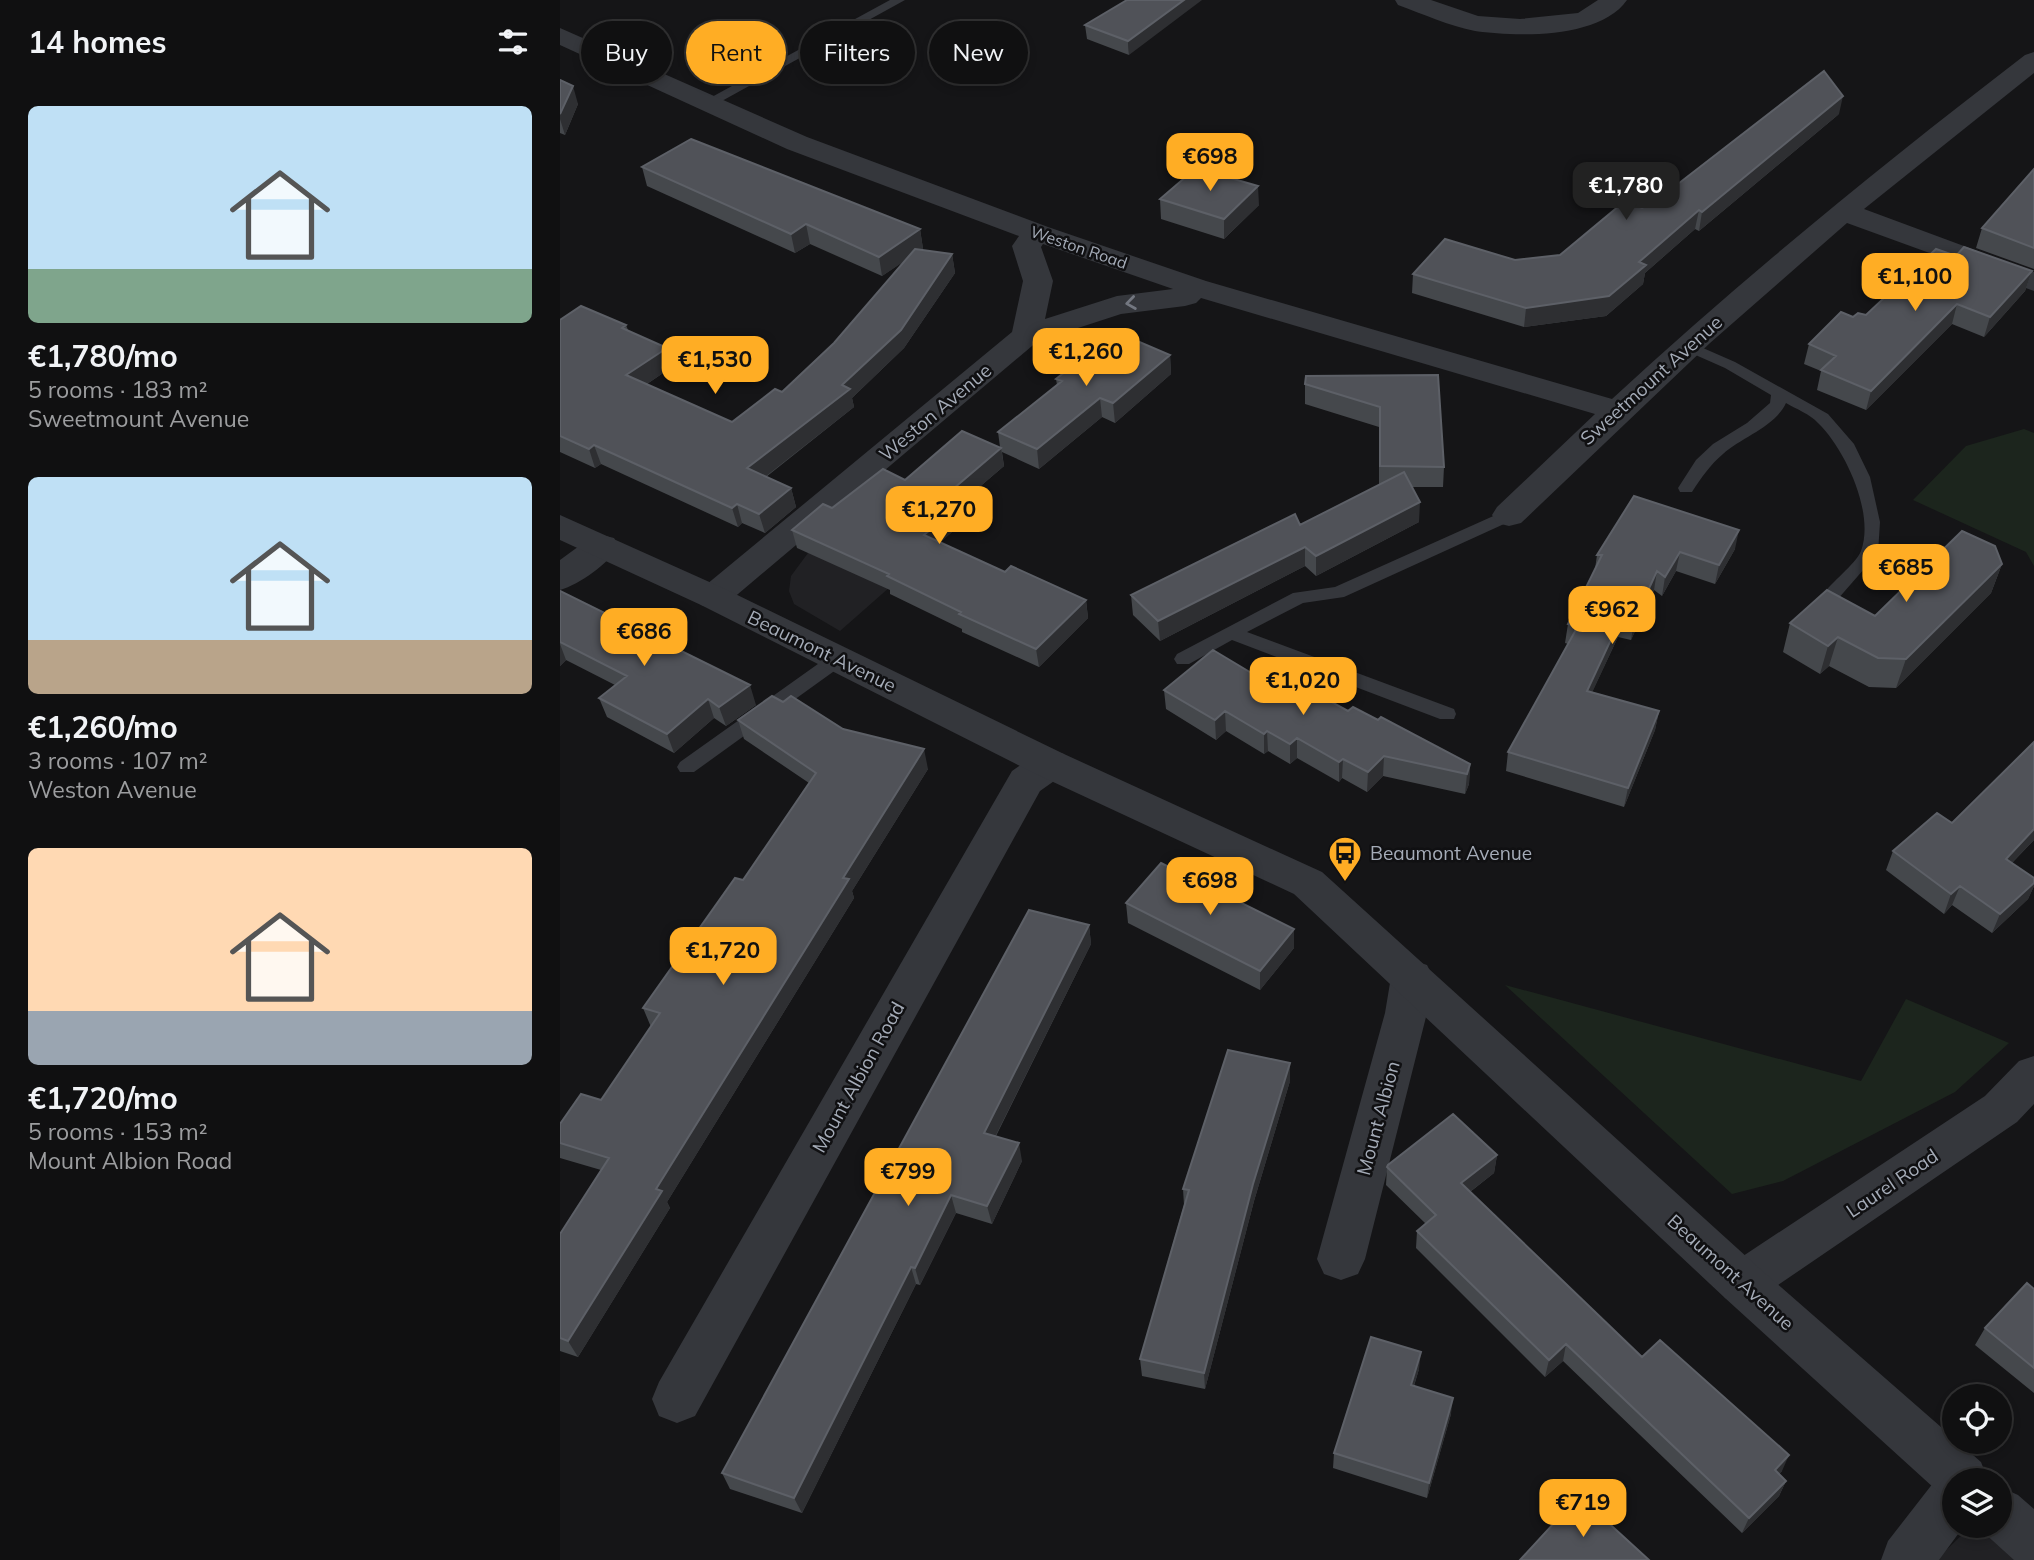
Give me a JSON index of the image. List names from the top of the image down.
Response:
{
  "streets": {
    "street": [
      "Weston Road",
      "Sweetmount Avenue",
      "Weston Avenue",
      "Beaumont Avenue",
      "Mount Albion Road",
      "Mount Albion",
      "Laurel Road"
    ]
  },
  "crossings": [
    ["Weston Road", "Sweetmount Avenue"],
    ["Weston Road", "Weston Avenue"],
    ["Weston Avenue", "Beaumont Avenue"],
    ["Beaumont Avenue", "Mount Albion Road"],
    ["Beaumont Avenue", "Mount Albion"],
    ["Beaumont Avenue", "Laurel Road"]
  ],
  "places": {
    "bus stop": ["Beaumont Avenue"]
  },
  "page": {
    "heading": "14 homes",
    "chip": [
      "Buy",
      "Rent",
      "Filters",
      "New"
    ],
    "list": [
      {
        "name": "€1,780/mo",
        "note": "5 rooms · 183 m² · Sweetmount Avenue"
      },
      {
        "name": "€1,260/mo",
        "note": "3 rooms · 107 m² · Weston Avenue"
      },
      {
        "name": "€1,720/mo",
        "note": "5 rooms · 153 m² · Mount Albion Road"
      }
    ],
    "price": [
      "€698",
      "€1,780",
      "€1,100",
      "€1,260",
      "€1,530",
      "€1,270",
      "€685",
      "€962",
      "€686",
      "€1,020",
      "€698",
      "€1,720",
      "€799",
      "€719"
    ]
  }
}
